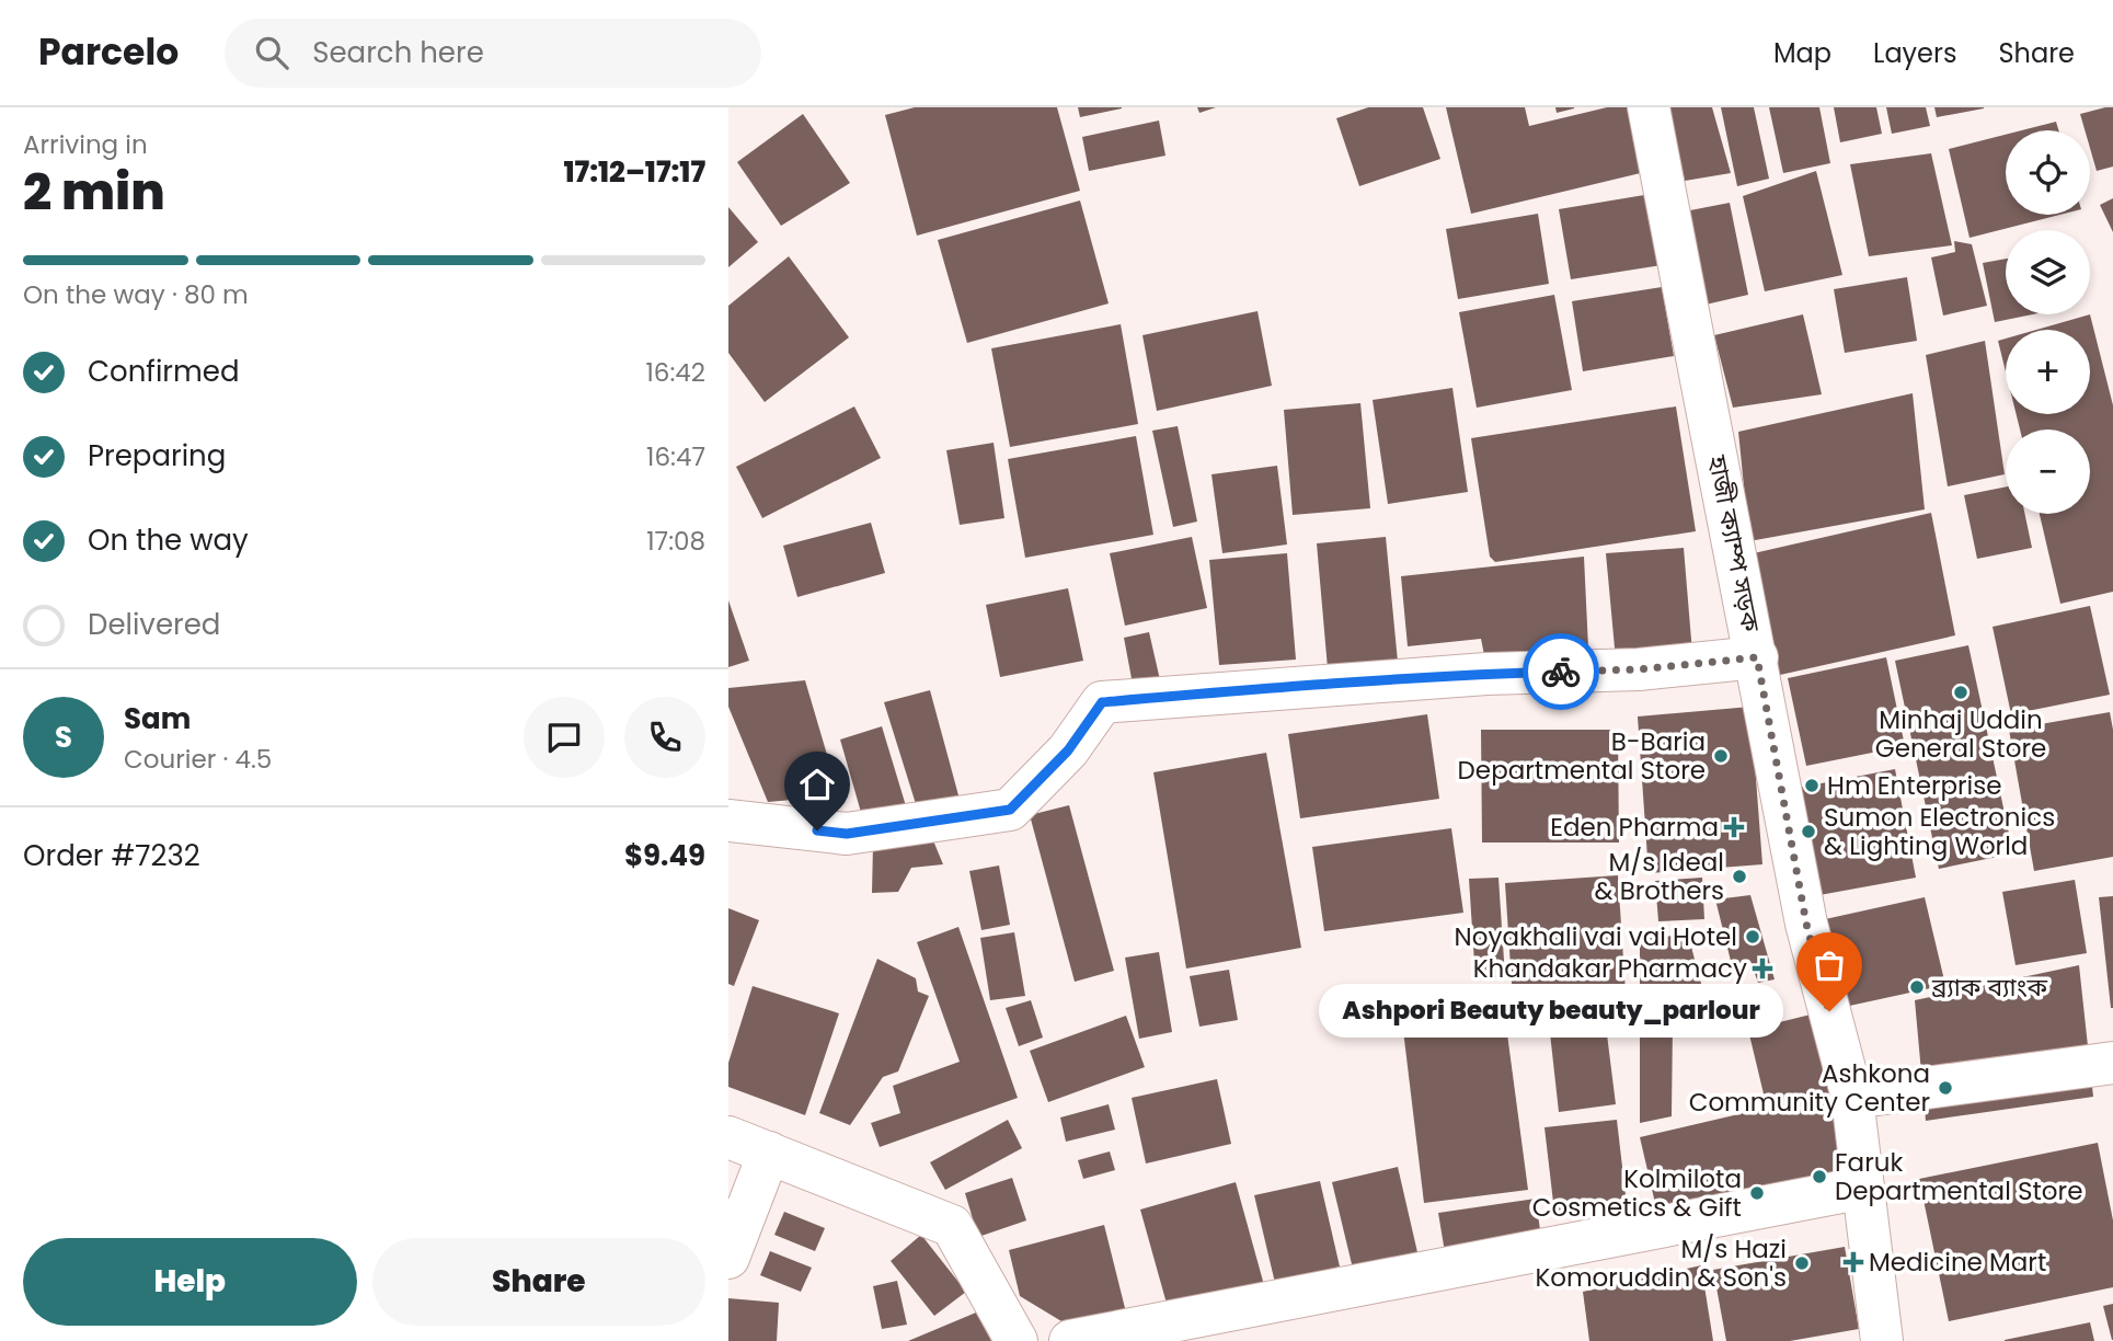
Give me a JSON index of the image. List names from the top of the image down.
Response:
{
  "streets": {
    "street": ["হাজী ক্যাম্প সড়ক"]
  },
  "places": {
    "other": [
      "Minhaj Uddin General Store",
      "B-Baria Departmental Store",
      "Hm Enterprise",
      "Sumon Electronics & Lighting World",
      "M/s Ideal & Brothers",
      "Noyakhali vai vai Hotel",
      "ব্র্যাক ব্যাংক",
      "Ashpori Beauty beauty_parlour",
      "Ashkona Community Center",
      "Faruk Departmental Store",
      "Kolmilota Cosmetics & Gift",
      "M/s Hazi Komoruddin & Son's"
    ],
    "health": ["Eden Pharma", "Khandakar Pharmacy", "Medicine Mart"]
  },
  "page": {
    "header": "Parcelo",
    "search": "Search here",
    "nav": ["Map", "Layers", "Share"],
    "heading": ["2 min", "Arriving in", "17:12–17:17"],
    "panel": [
      "Sam",
      "Courier · 4.5",
      "Order #7232",
      "$9.49"
    ],
    "map_buttons": ["+", "−"],
    "bar": "On the way · 80 m",
    "list": [
      ["Confirmed", "16:42"],
      ["Preparing", "16:47"],
      ["On the way", "17:08"],
      "Delivered"
    ],
    "round": "S",
    "bubble": "Ashpori Beauty beauty_parlour",
    "buttons": ["Help", "Share"]
  }
}
